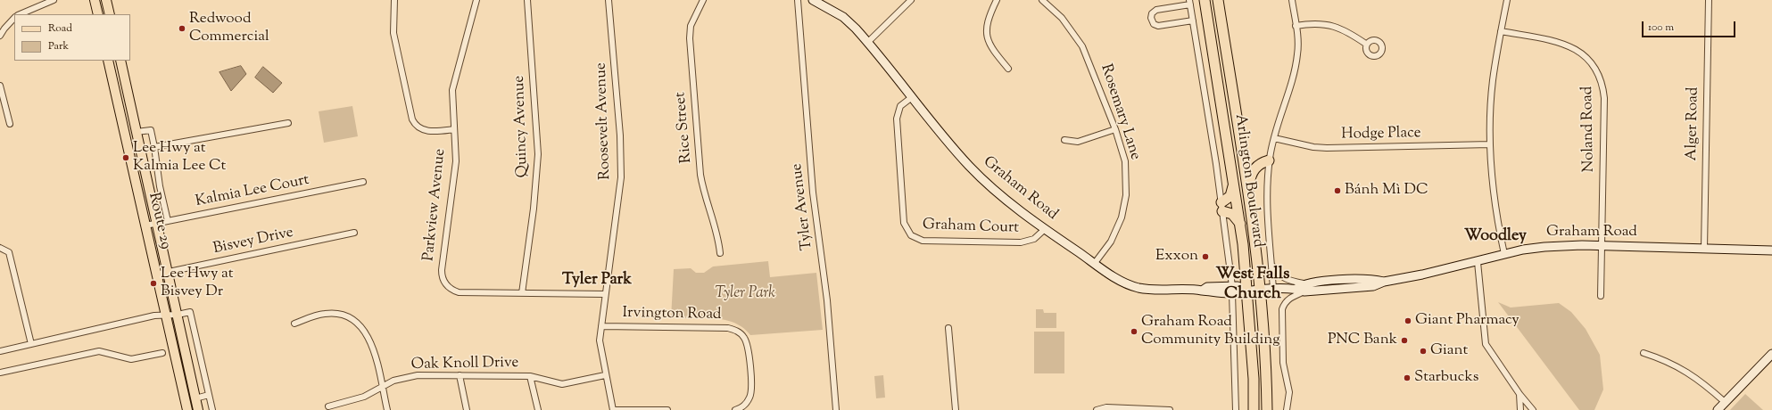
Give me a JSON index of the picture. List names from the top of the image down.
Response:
{
  "streets": {
    "highway": ["Arlington Boulevard"],
    "main road": ["Route 29"],
    "street": [
      "Rosemary Lane",
      "Roosevelt Avenue",
      "Alger Road",
      "Quincy Avenue",
      "Rice Street",
      "Noland Road",
      "Hodge Place",
      "Graham Road",
      "Kalmia Lee Court",
      "Parkview Avenue",
      "Tyler Avenue",
      "Graham Court",
      "Bisvey Drive",
      "Irvington Road",
      "Oak Knoll Drive"
    ]
  },
  "crossings": [
    ["Rosemary Lane", "Graham Road"],
    ["Roosevelt Avenue", "Irvington Road"],
    ["Roosevelt Avenue", "Oak Knoll Drive"],
    ["Alger Road", "Graham Road"],
    ["Quincy Avenue", "Parkview Avenue"],
    ["Noland Road", "Graham Road"],
    ["Arlington Boulevard", "Graham Road"],
    ["Graham Road", "Graham Court"],
    ["Kalmia Lee Court", "Route 29"],
    ["Route 29", "Bisvey Drive"]
  ],
  "districts": ["Woodley", "West Falls Church", "Tyler Park"],
  "parks": ["Tyler Park"],
  "places": [
    "Redwood Commercial",
    "Lee Hwy at Kalmia Lee Ct",
    "Bánh Mì DC",
    "Exxon",
    "Lee Hwy at Bisvey Dr",
    "Giant Pharmacy",
    "Graham Road Community Building",
    "PNC Bank",
    "Giant",
    "Starbucks"
  ],
  "legend": ["Road", "Park"],
  "scale_bar": "100 m"
}
